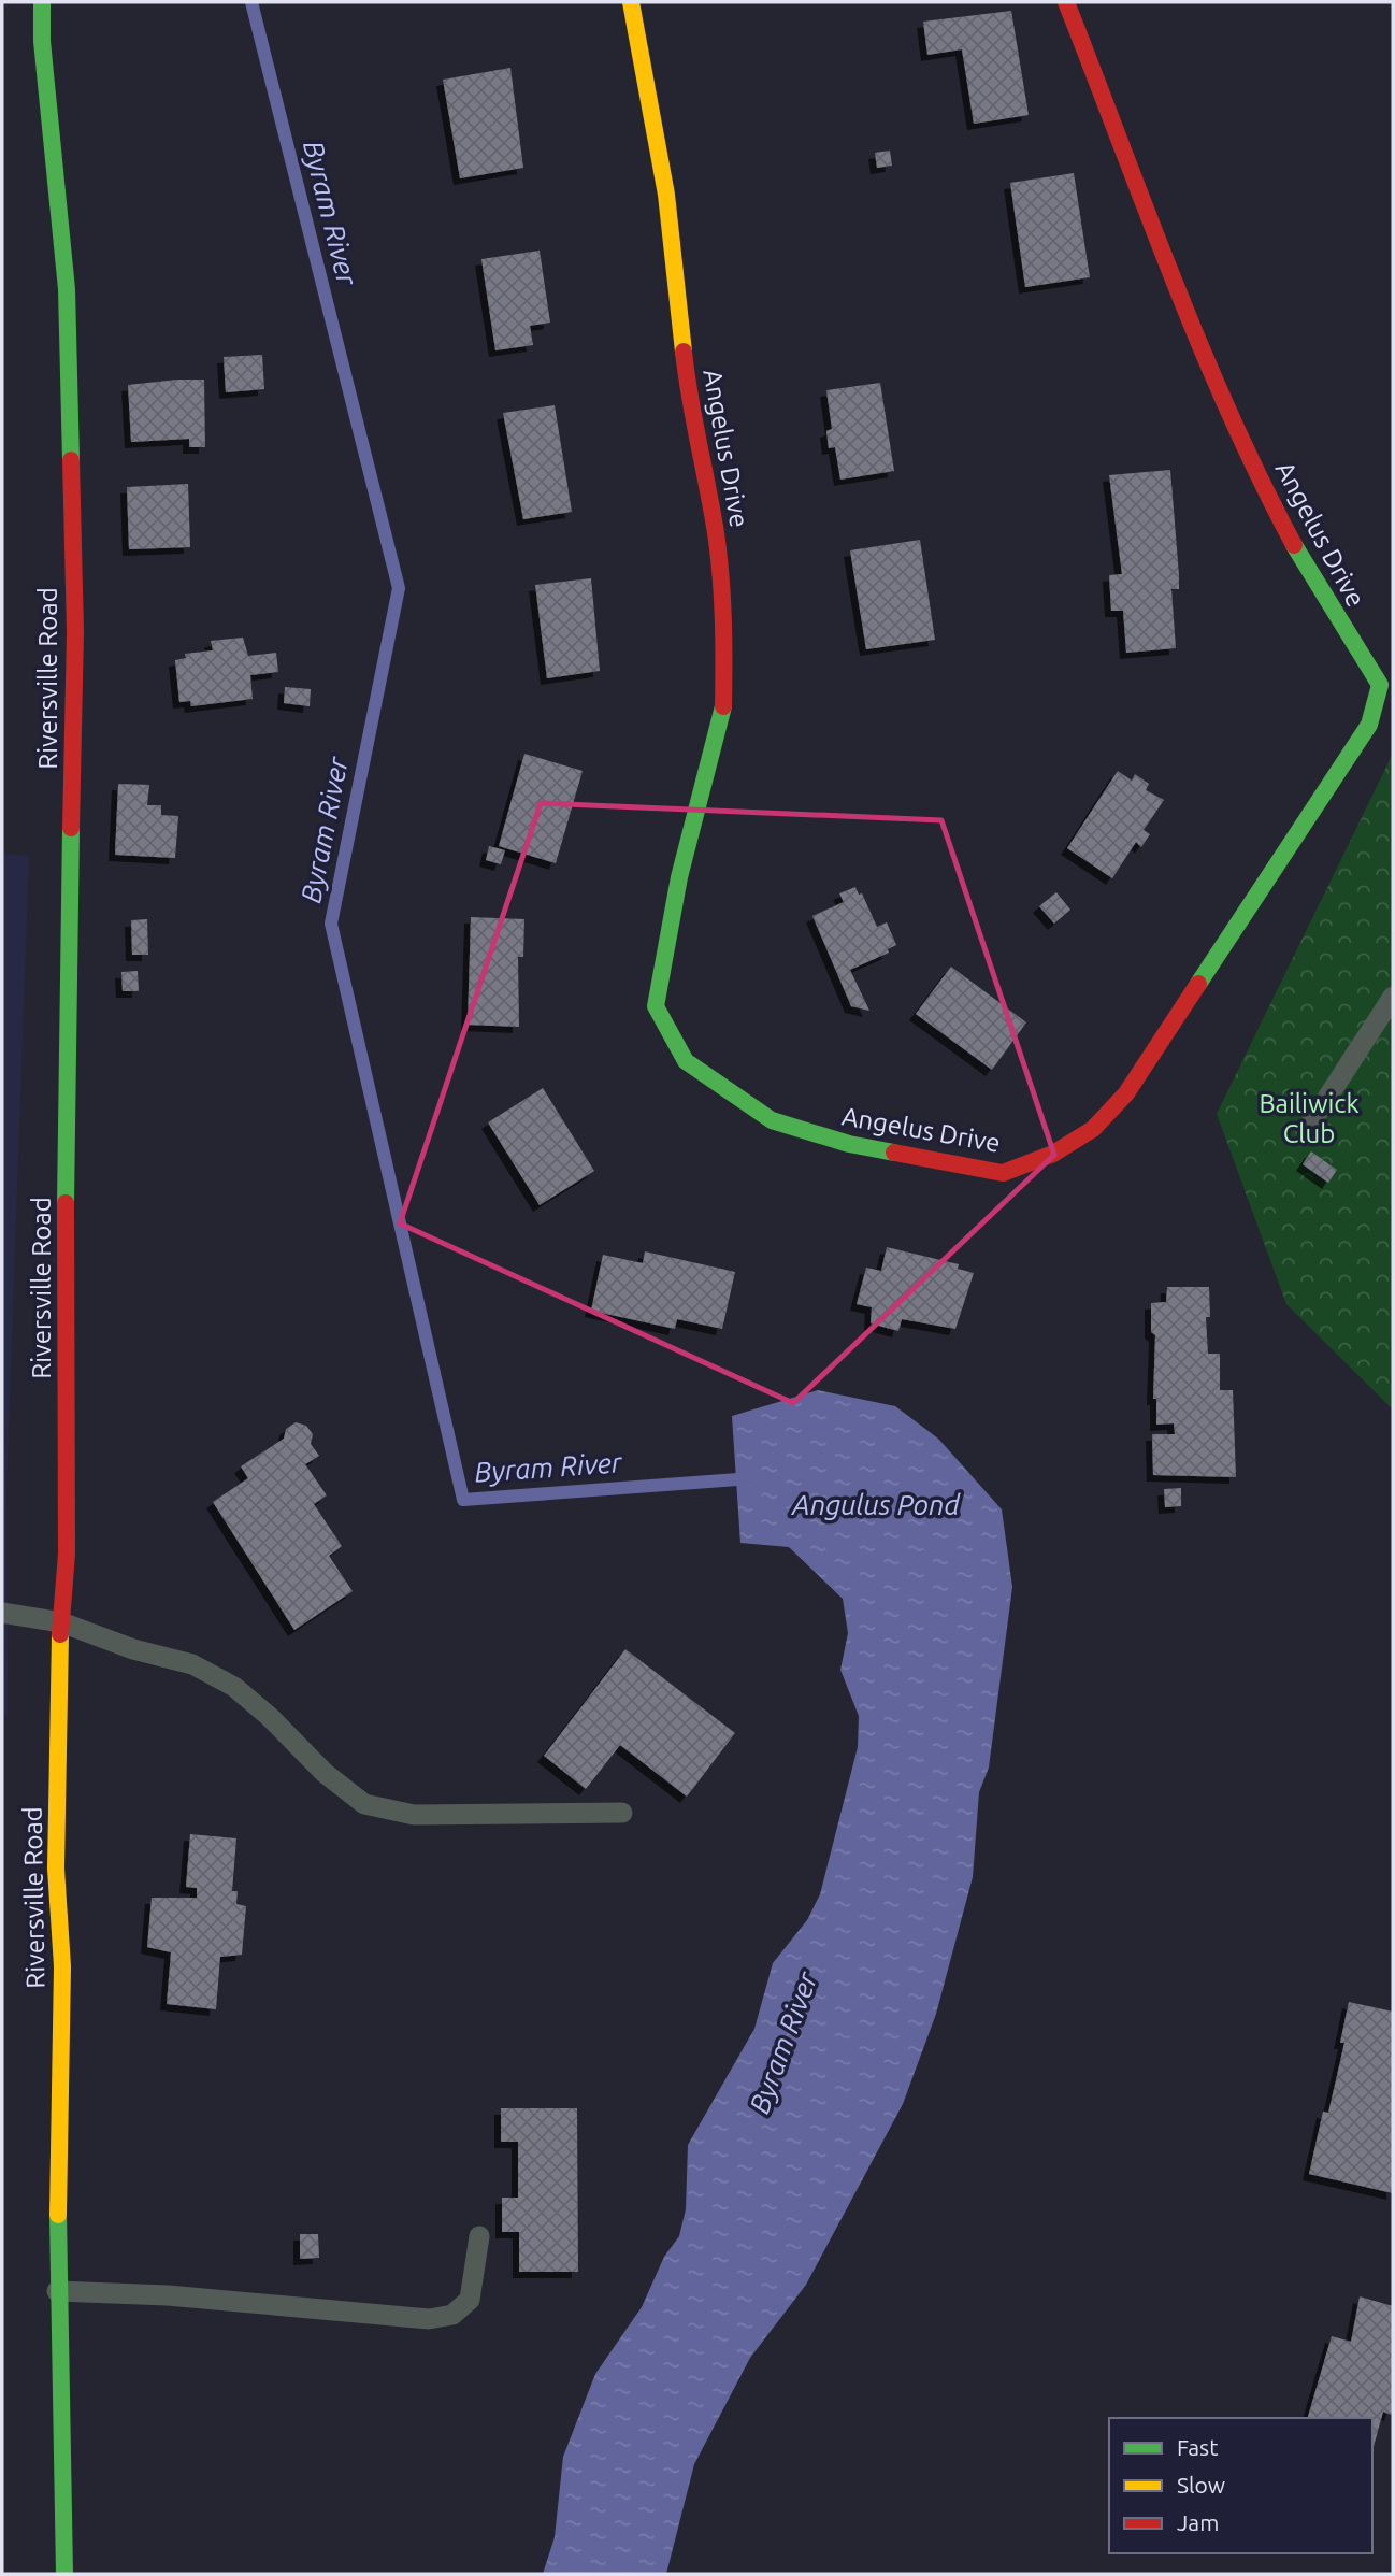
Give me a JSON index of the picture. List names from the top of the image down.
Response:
{
  "streets": {
    "street": ["Angelus Drive", "Riversville Road"]
  },
  "water": ["Byram River", "Angulus Pond"],
  "parks": ["Bailiwick Club"],
  "legend": ["Fast", "Slow", "Jam"]
}
